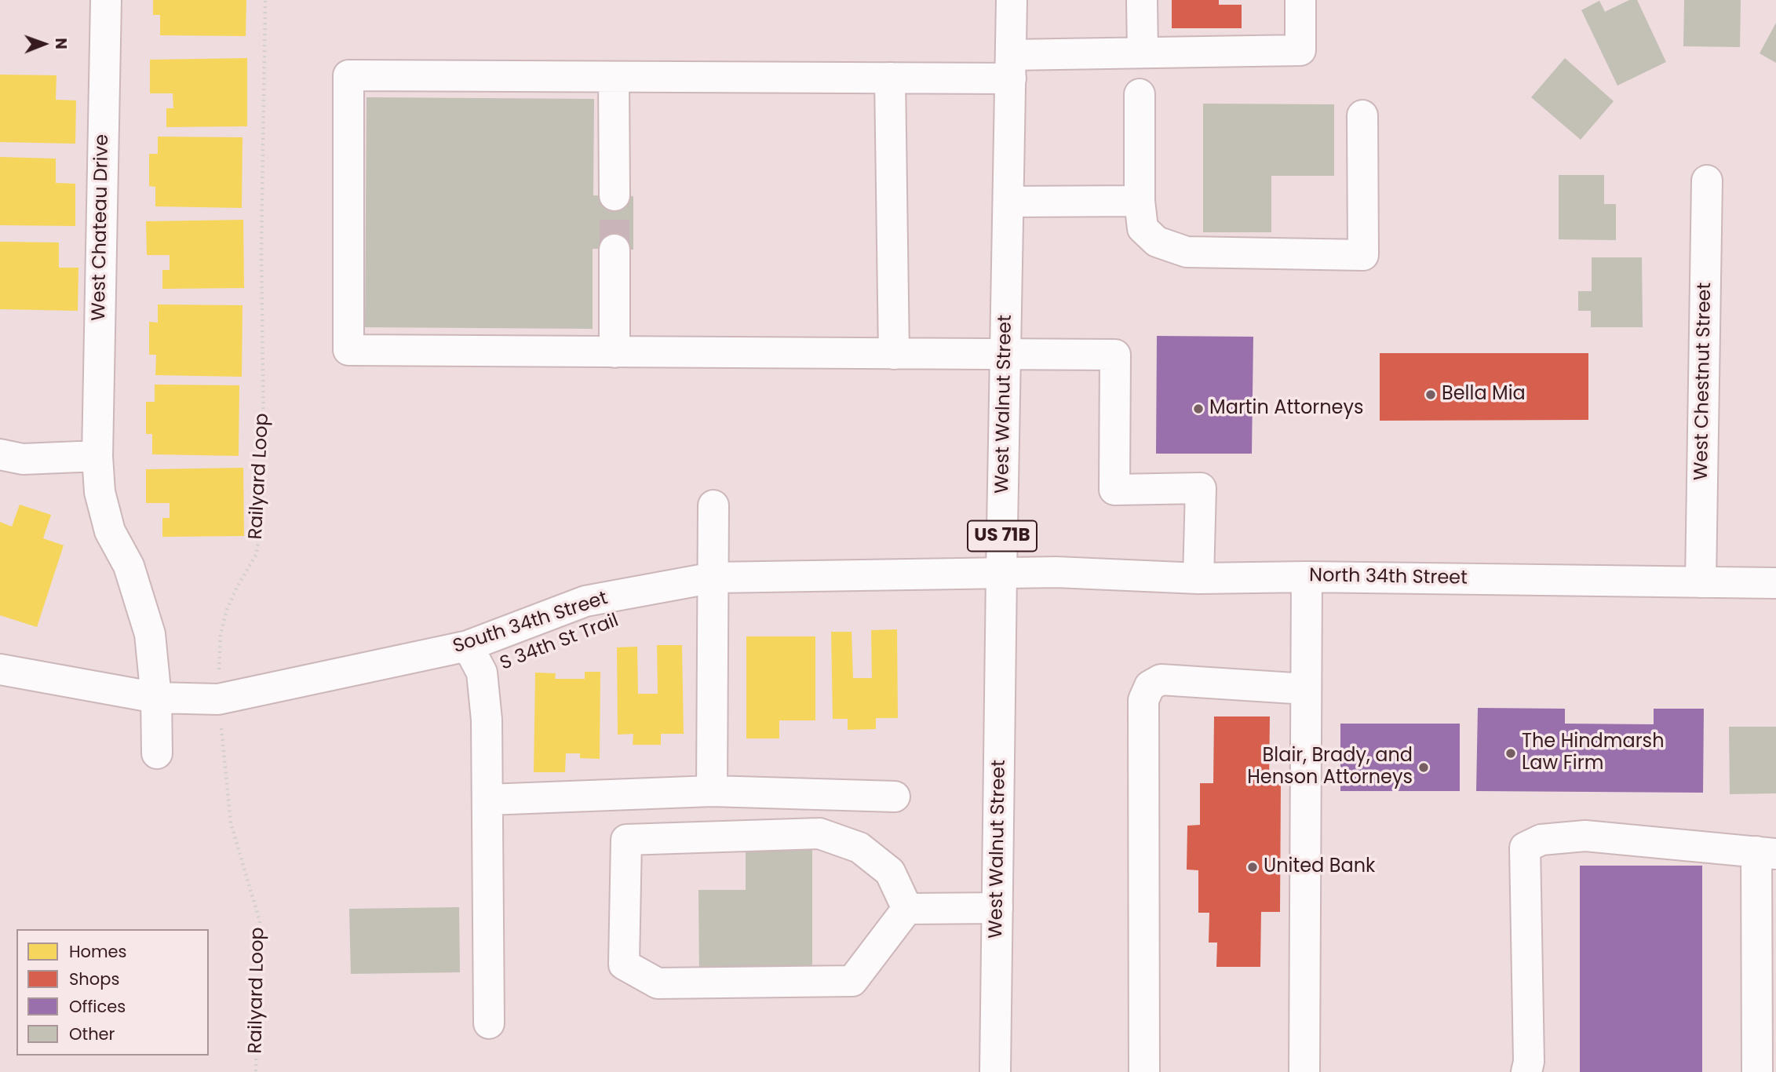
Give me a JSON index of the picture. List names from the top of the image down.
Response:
{
  "streets": {
    "street": [
      "West Chateau Drive",
      "West Chestnut Street",
      "West Walnut Street",
      "US 71B",
      "North 34th Street",
      "South 34th Street"
    ],
    "path": ["Railyard Loop"]
  },
  "crossings": [
    ["West Chateau Drive", "South 34th Street"],
    ["West Chestnut Street", "North 34th Street"],
    ["West Walnut Street", "North 34th Street"],
    ["West Walnut Street", "South 34th Street"],
    ["Railyard Loop", "South 34th Street"],
    ["North 34th Street", "South 34th Street"]
  ],
  "places": [
    "Bella Mia",
    "Martin Attorneys",
    "The Hindmarsh Law Firm",
    "Blair, Brady, and Henson Attorneys",
    "United Bank"
  ],
  "legend": [
    "Homes",
    "Shops",
    "Offices",
    "Other"
  ],
  "north": "right"
}
